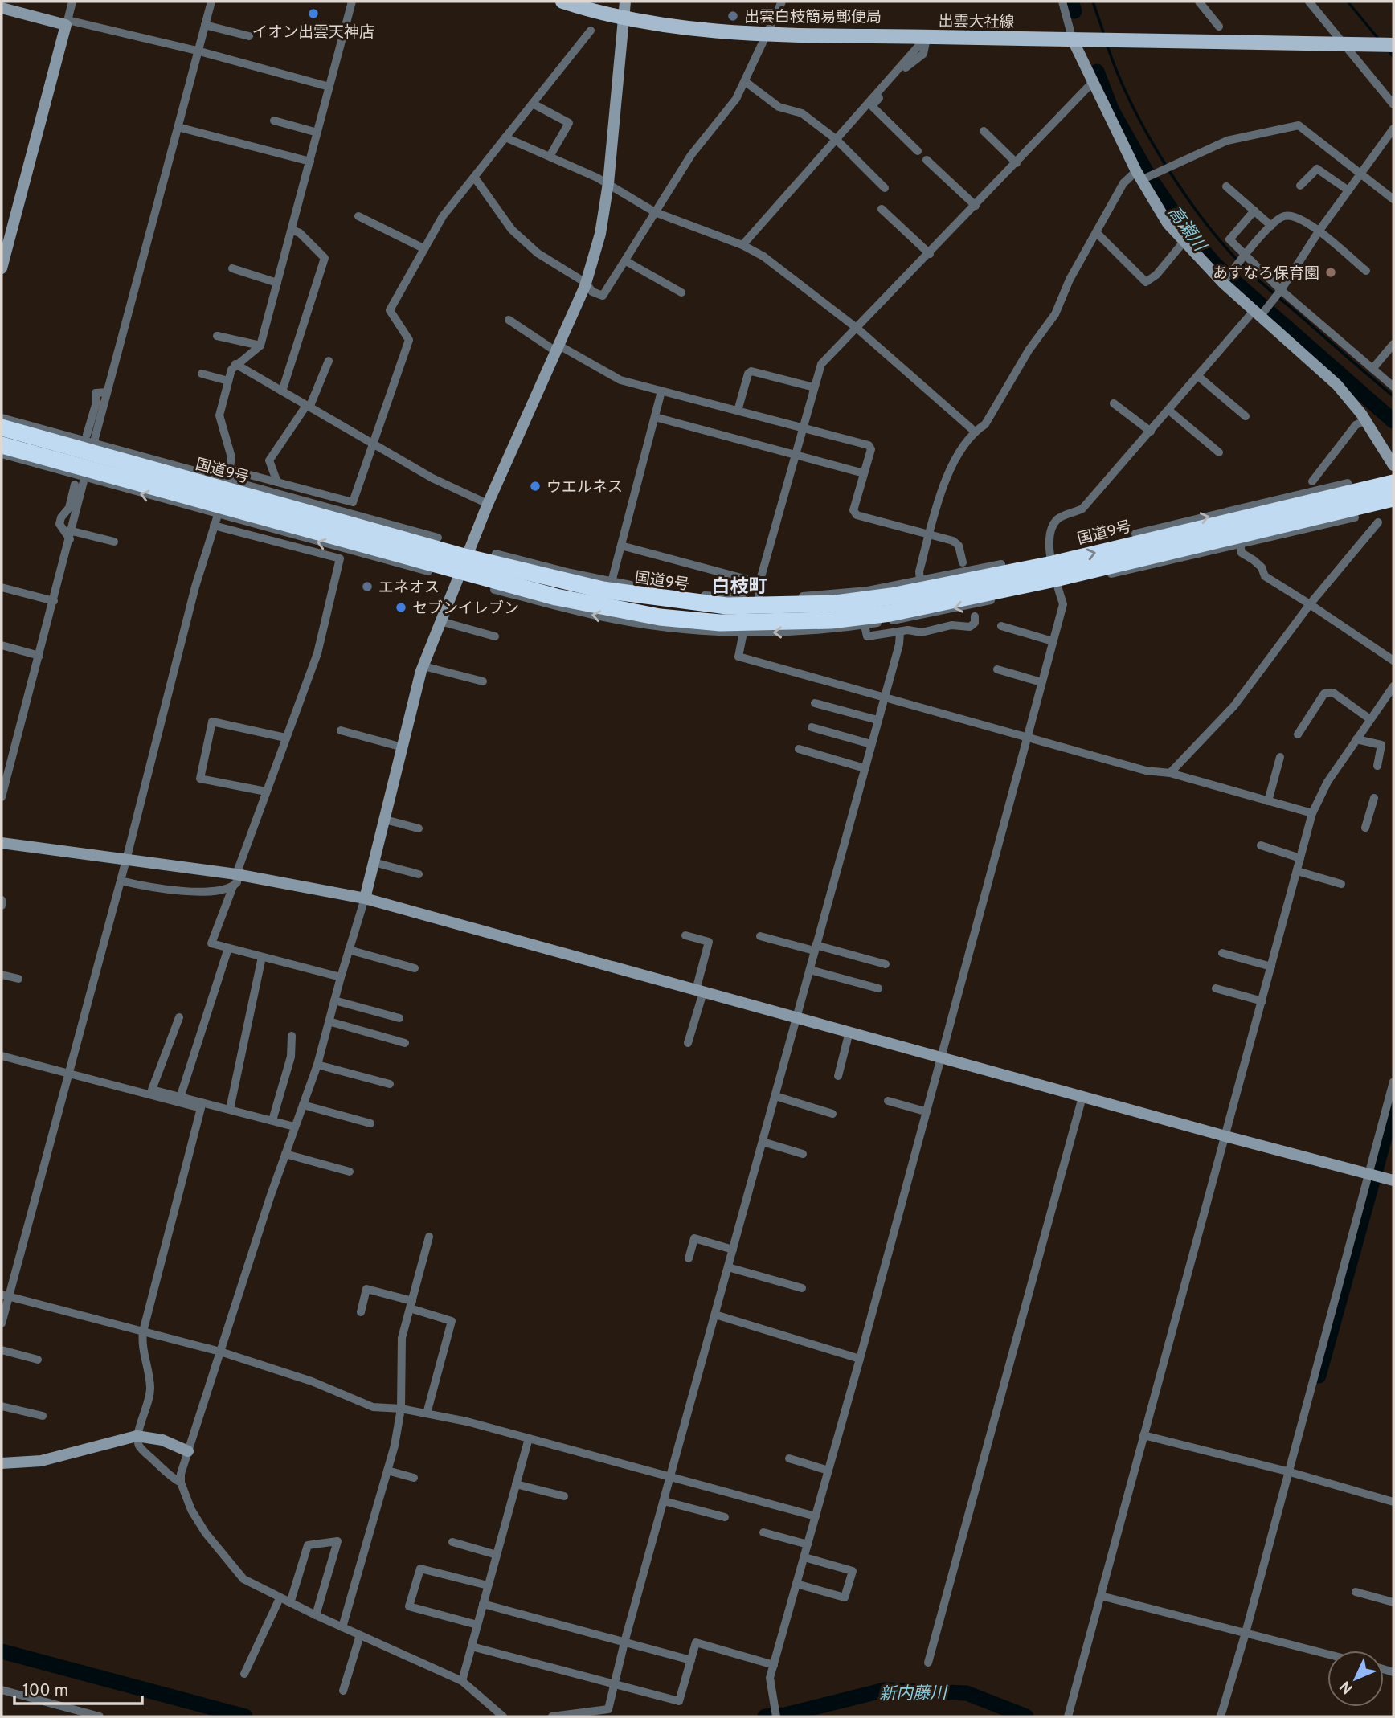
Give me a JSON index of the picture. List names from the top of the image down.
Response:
{
  "streets": {
    "highway": ["国道9号"],
    "main road": ["出雲大社線"]
  },
  "districts": ["白枝町"],
  "water": ["高瀬川", "新内藤川"],
  "places": [
    "イオン出雲天神店",
    "出雲白枝簡易郵便局",
    "あすなろ保育園",
    "ウエルネス",
    "エネオス",
    "セブンイレブン"
  ],
  "scale_bar": "100 m",
  "north": "bottom left"
}
